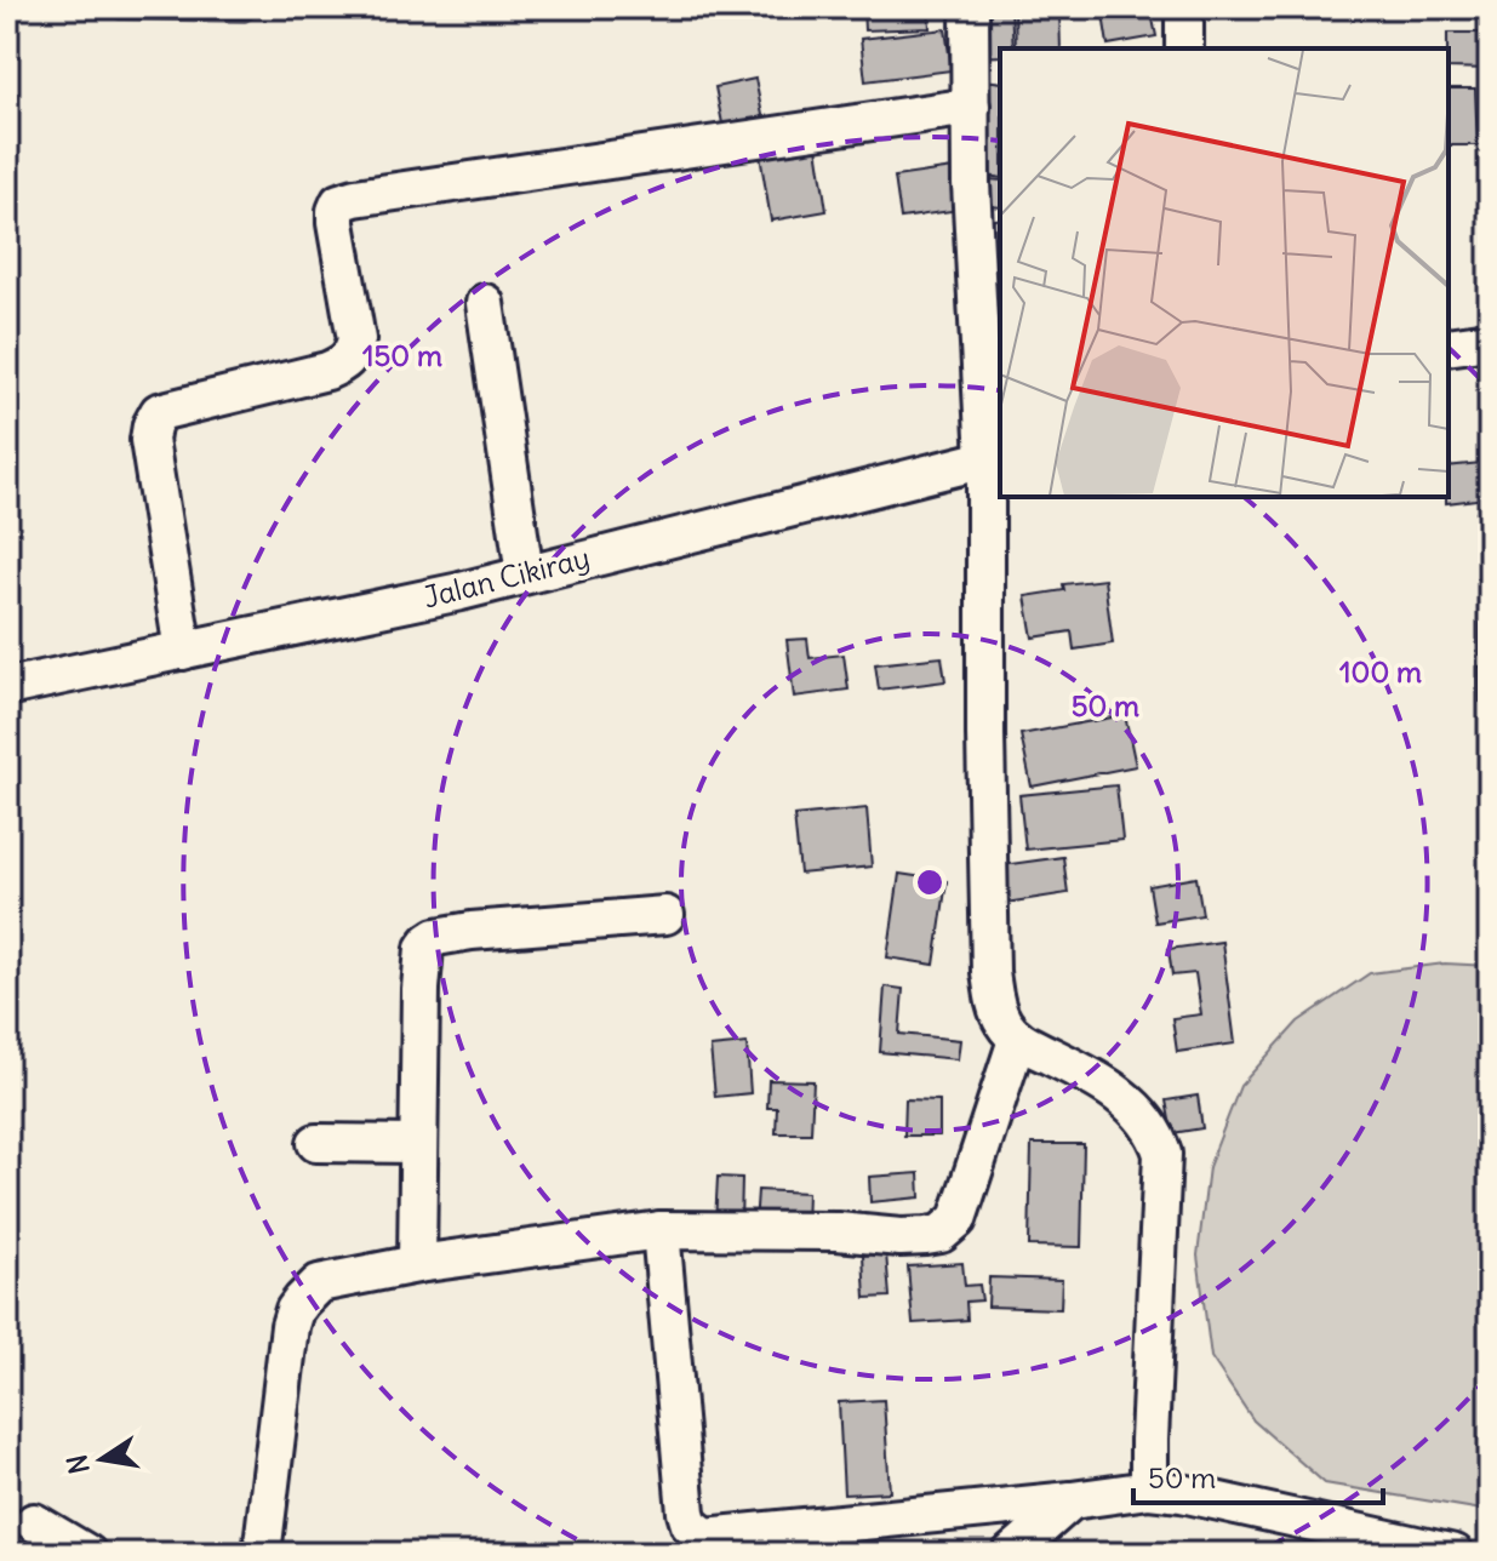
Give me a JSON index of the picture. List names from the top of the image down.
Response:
{
  "streets": {
    "street": ["Jalan Cikiray"]
  },
  "scale_bar": "50 m",
  "north": "left",
  "rings": ["150 m", "100 m", "50 m"]
}
